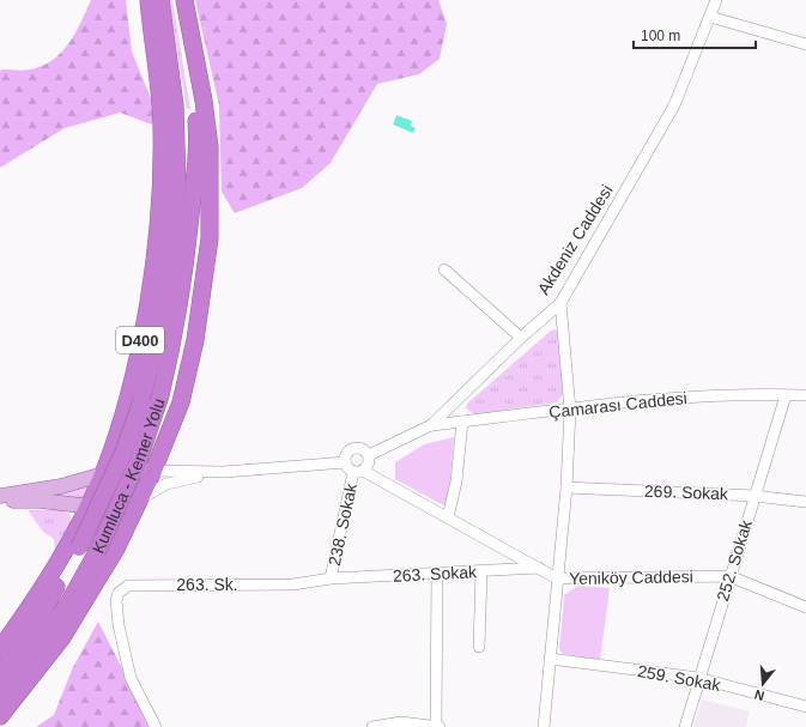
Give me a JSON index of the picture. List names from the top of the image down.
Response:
{
  "streets": {
    "highway": ["D400", "Kumluca - Kemer Yolu"],
    "street": [
      "Akdeniz Caddesi",
      "Çamarası Caddesi",
      "269. Sokak",
      "238. Sokak",
      "252. Sokak",
      "263. Sokak",
      "Yeniköy Caddesi",
      "263. Sk.",
      "259. Sokak"
    ]
  },
  "crossings": [
    ["Akdeniz Caddesi", "Çamarası Caddesi"],
    ["Akdeniz Caddesi", "238. Sokak"],
    ["Akdeniz Caddesi", "Yeniköy Caddesi"],
    ["Çamarası Caddesi", "252. Sokak"],
    ["269. Sokak", "252. Sokak"],
    ["238. Sokak", "263. Sokak"],
    ["238. Sokak", "Yeniköy Caddesi"],
    ["238. Sokak", "263. Sk."],
    ["252. Sokak", "Yeniköy Caddesi"],
    ["252. Sokak", "259. Sokak"],
    ["263. Sokak", "Yeniköy Caddesi"],
    ["263. Sokak", "263. Sk."]
  ],
  "scale_bar": "100 m",
  "north": "bottom"
}
